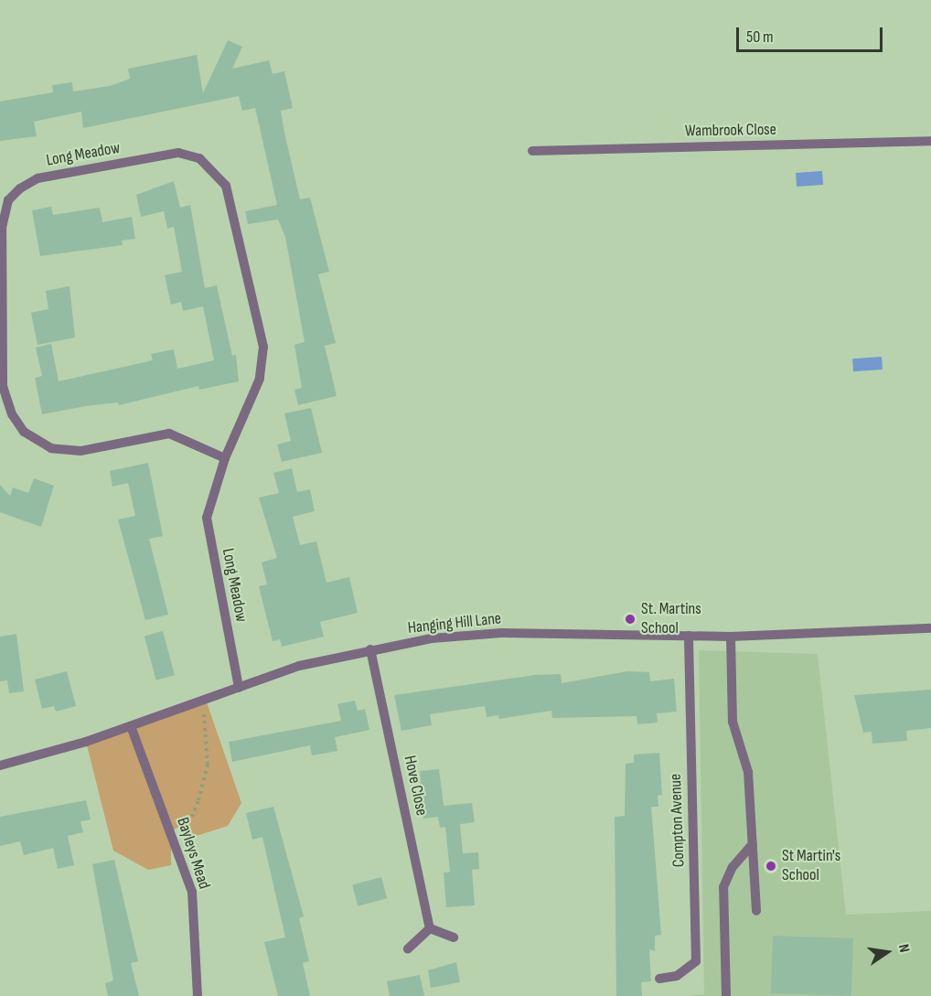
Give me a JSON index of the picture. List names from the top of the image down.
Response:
{
  "streets": {
    "street": [
      "Wambrook Close",
      "Long Meadow",
      "Hanging Hill Lane",
      "Hove Close",
      "Compton Avenue",
      "Bayleys Mead"
    ]
  },
  "crossings": [
    ["Long Meadow", "Hanging Hill Lane"],
    ["Hanging Hill Lane", "Hove Close"],
    ["Hanging Hill Lane", "Compton Avenue"],
    ["Hanging Hill Lane", "Bayleys Mead"]
  ],
  "places": ["St. Martins School", "St Martin's School"],
  "scale_bar": "50 m",
  "north": "right"
}
